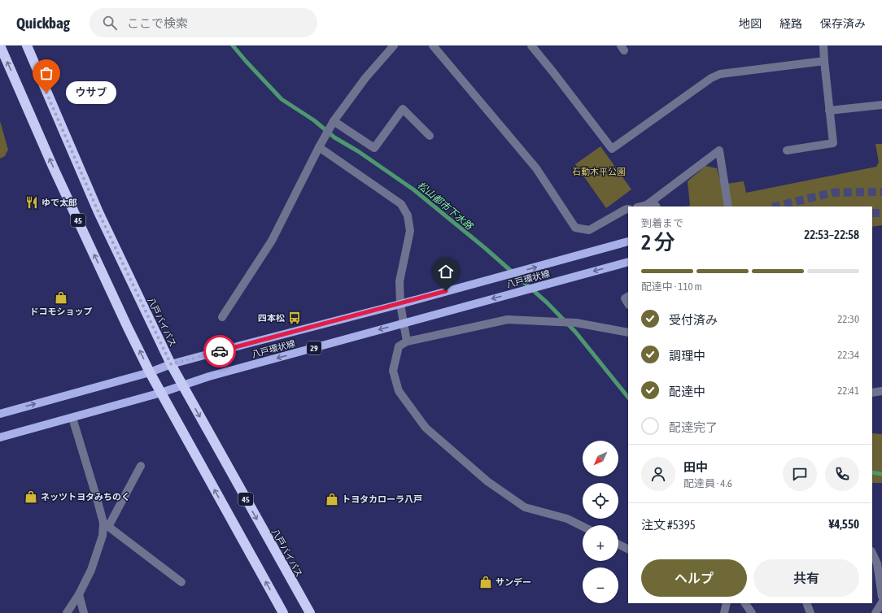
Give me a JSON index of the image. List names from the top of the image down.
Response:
{
  "streets": {
    "highway": ["45", "八戸バイパス"],
    "main road": ["八戸環状線", "29"]
  },
  "crossings": [
    ["45", "八戸環状線"],
    ["八戸環状線", "八戸バイパス"]
  ],
  "water": ["松山都市下水路"],
  "parks": ["石動木平公園"],
  "places": {
    "other": ["ウサブ"],
    "restaurant": ["ゆで太郎"],
    "shop": [
      "ドコモショップ",
      "ネッツトヨタみちのく",
      "トヨタカローラ八戸",
      "サンデー"
    ],
    "bus stop": ["四本松"]
  },
  "north": "bottom left",
  "page": {
    "header": "Quickbag",
    "search": "ここで検索",
    "nav": ["地図", "経路", "保存済み"],
    "bubble": "ウサブ",
    "heading": ["2 分", "到着まで", "22:53–22:58"],
    "panel": [
      "田中",
      "配達員 · 4.6",
      "注文 #5395",
      "¥4,550"
    ],
    "bar": "配達中 · 110 m",
    "list": [
      ["受付済み", "22:30"],
      ["調理中", "22:34"],
      ["配達中", "22:41"],
      "配達完了"
    ],
    "map_buttons": ["+", "−"],
    "buttons": ["ヘルプ", "共有"]
  }
}
